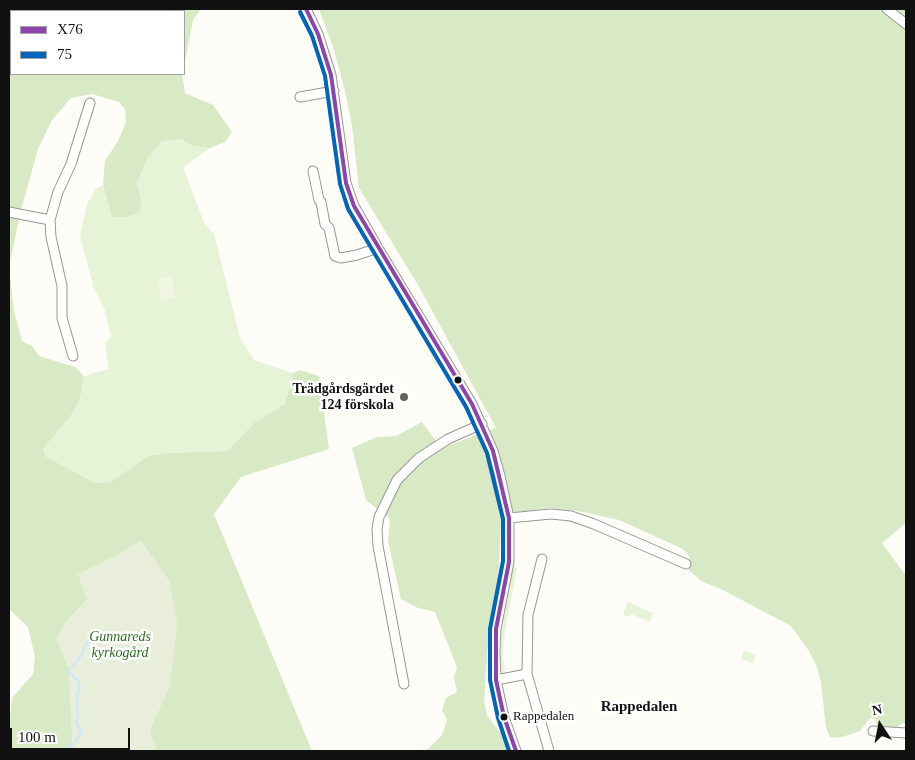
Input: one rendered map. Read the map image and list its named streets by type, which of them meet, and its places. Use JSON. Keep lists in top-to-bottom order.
{
  "districts": ["Rappedalen"],
  "parks": ["Gunnareds kyrkogård"],
  "places": ["Trädgårdsgärdet 124 förskola", "Rappedalen"],
  "lines": ["transit line X76", "transit line 75"],
  "legend": ["X76", "75"],
  "scale_bar": "100 m",
  "north": "top"
}
